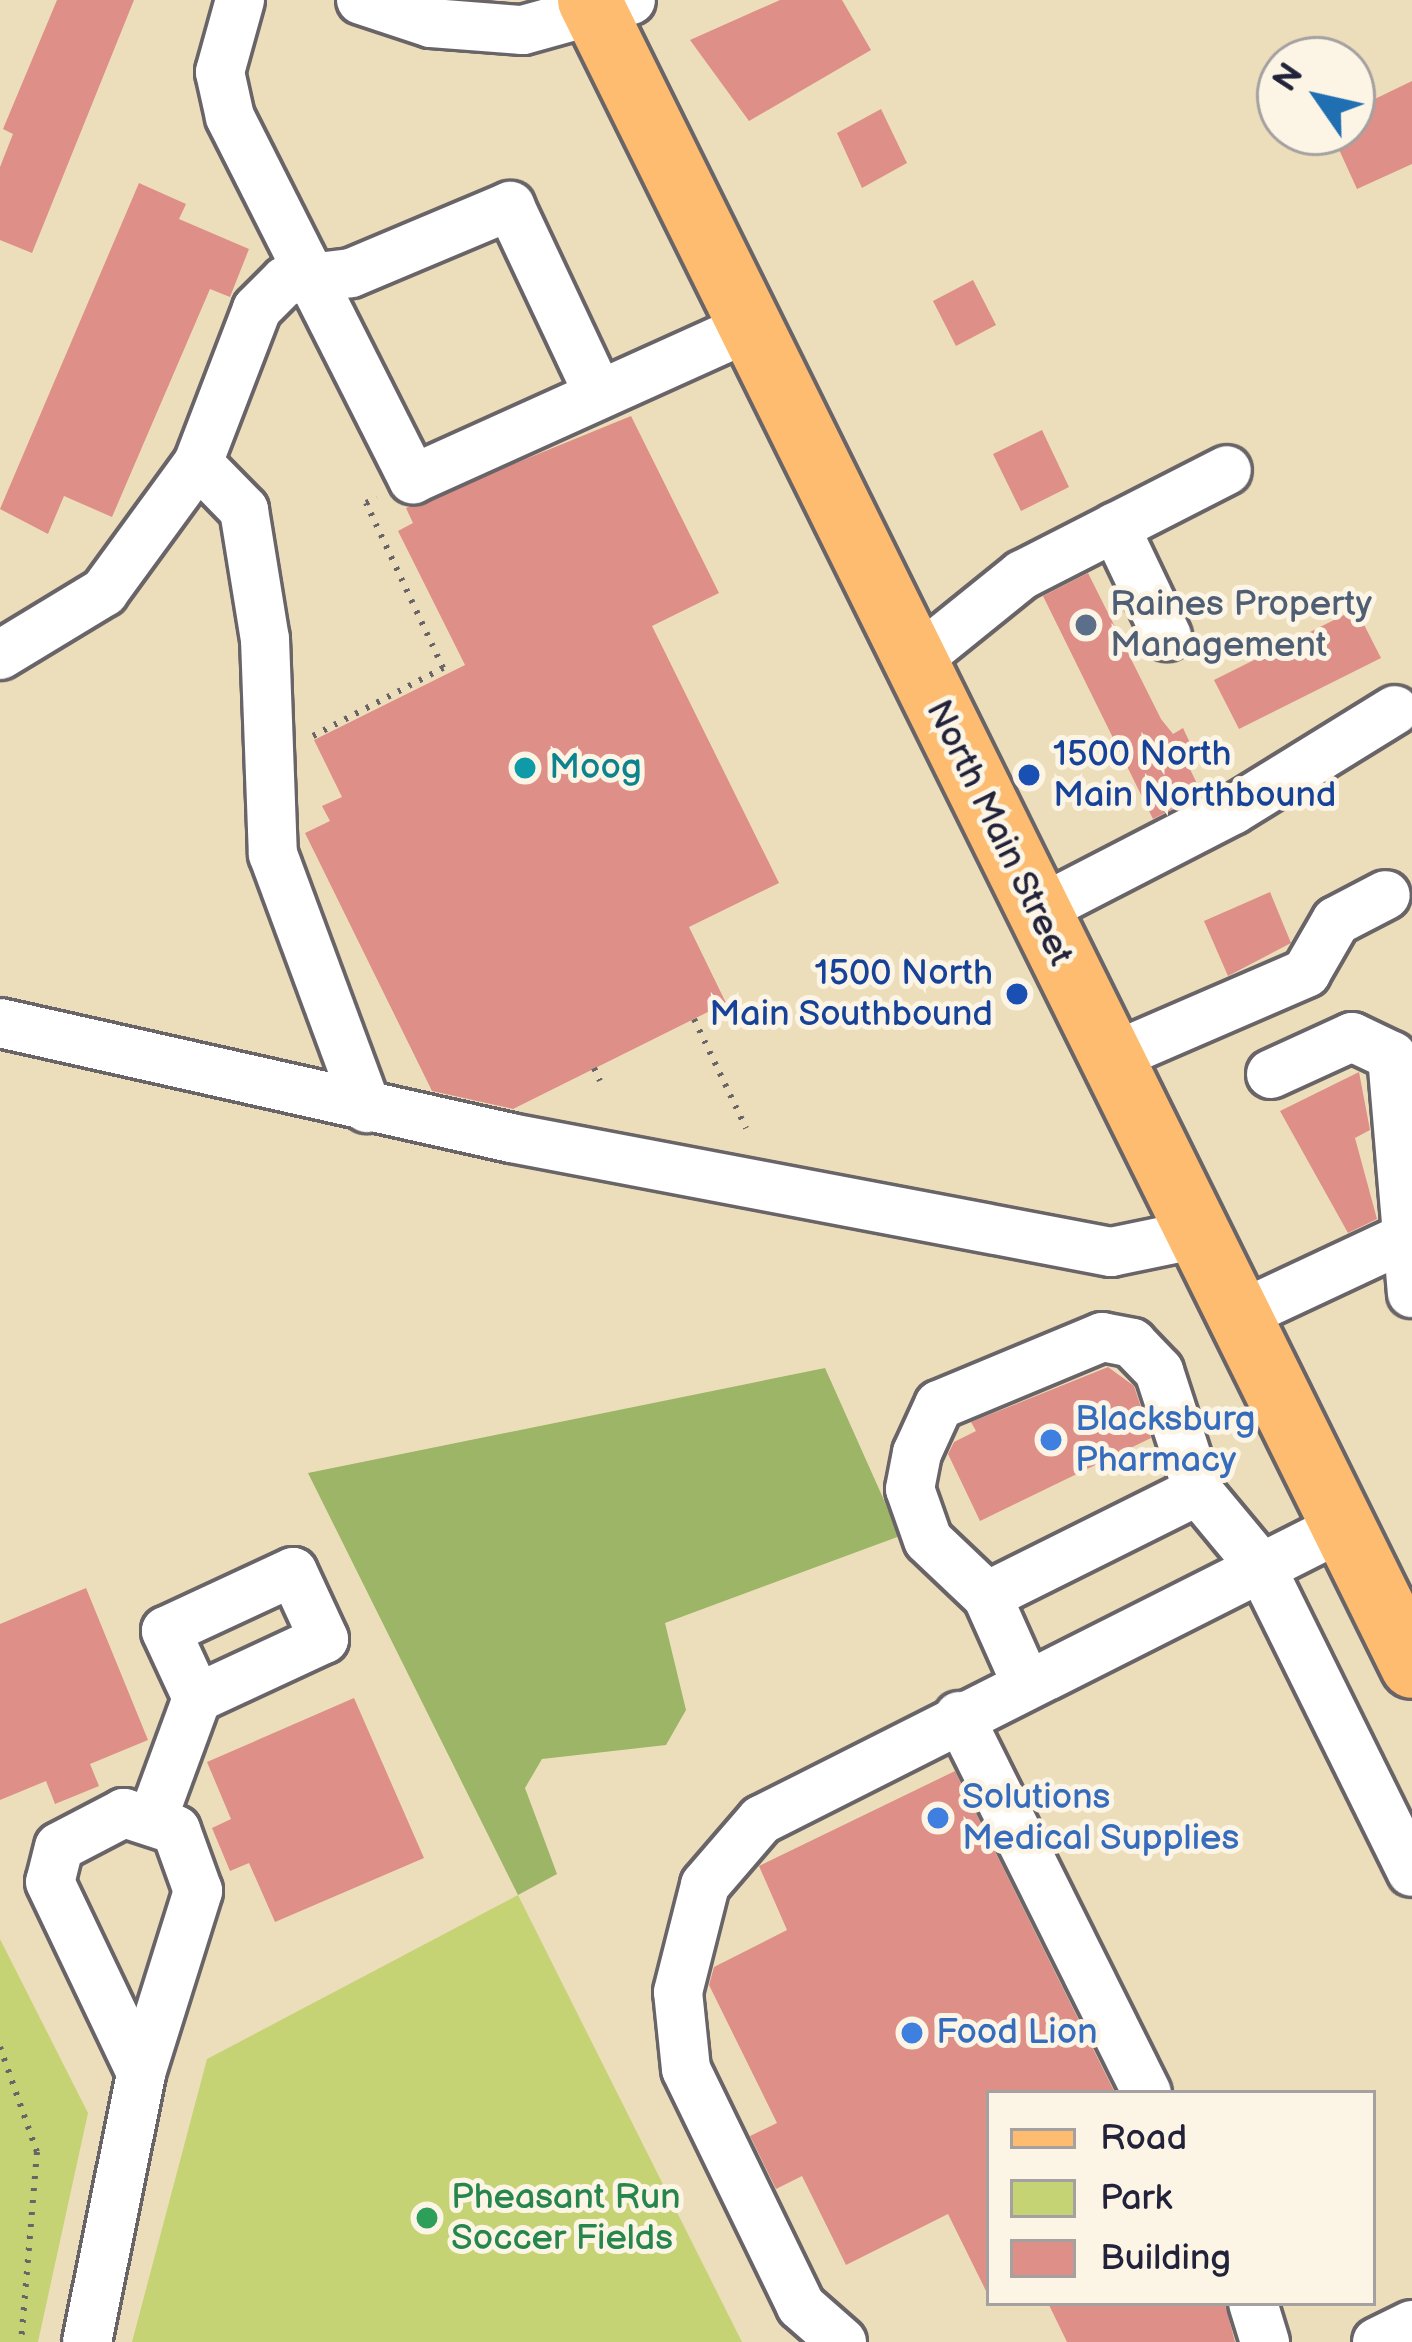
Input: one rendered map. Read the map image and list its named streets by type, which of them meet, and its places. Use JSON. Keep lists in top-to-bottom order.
{
  "streets": {
    "main road": ["North Main Street"]
  },
  "places": [
    "Raines Property Management",
    "Moog",
    "1500 North Main Northbound",
    "1500 North Main Southbound",
    "Blacksburg Pharmacy",
    "Solutions Medical Supplies",
    "Food Lion",
    "Pheasant Run Soccer Fields"
  ],
  "legend": ["Road", "Park", "Building"],
  "north": "top left"
}
